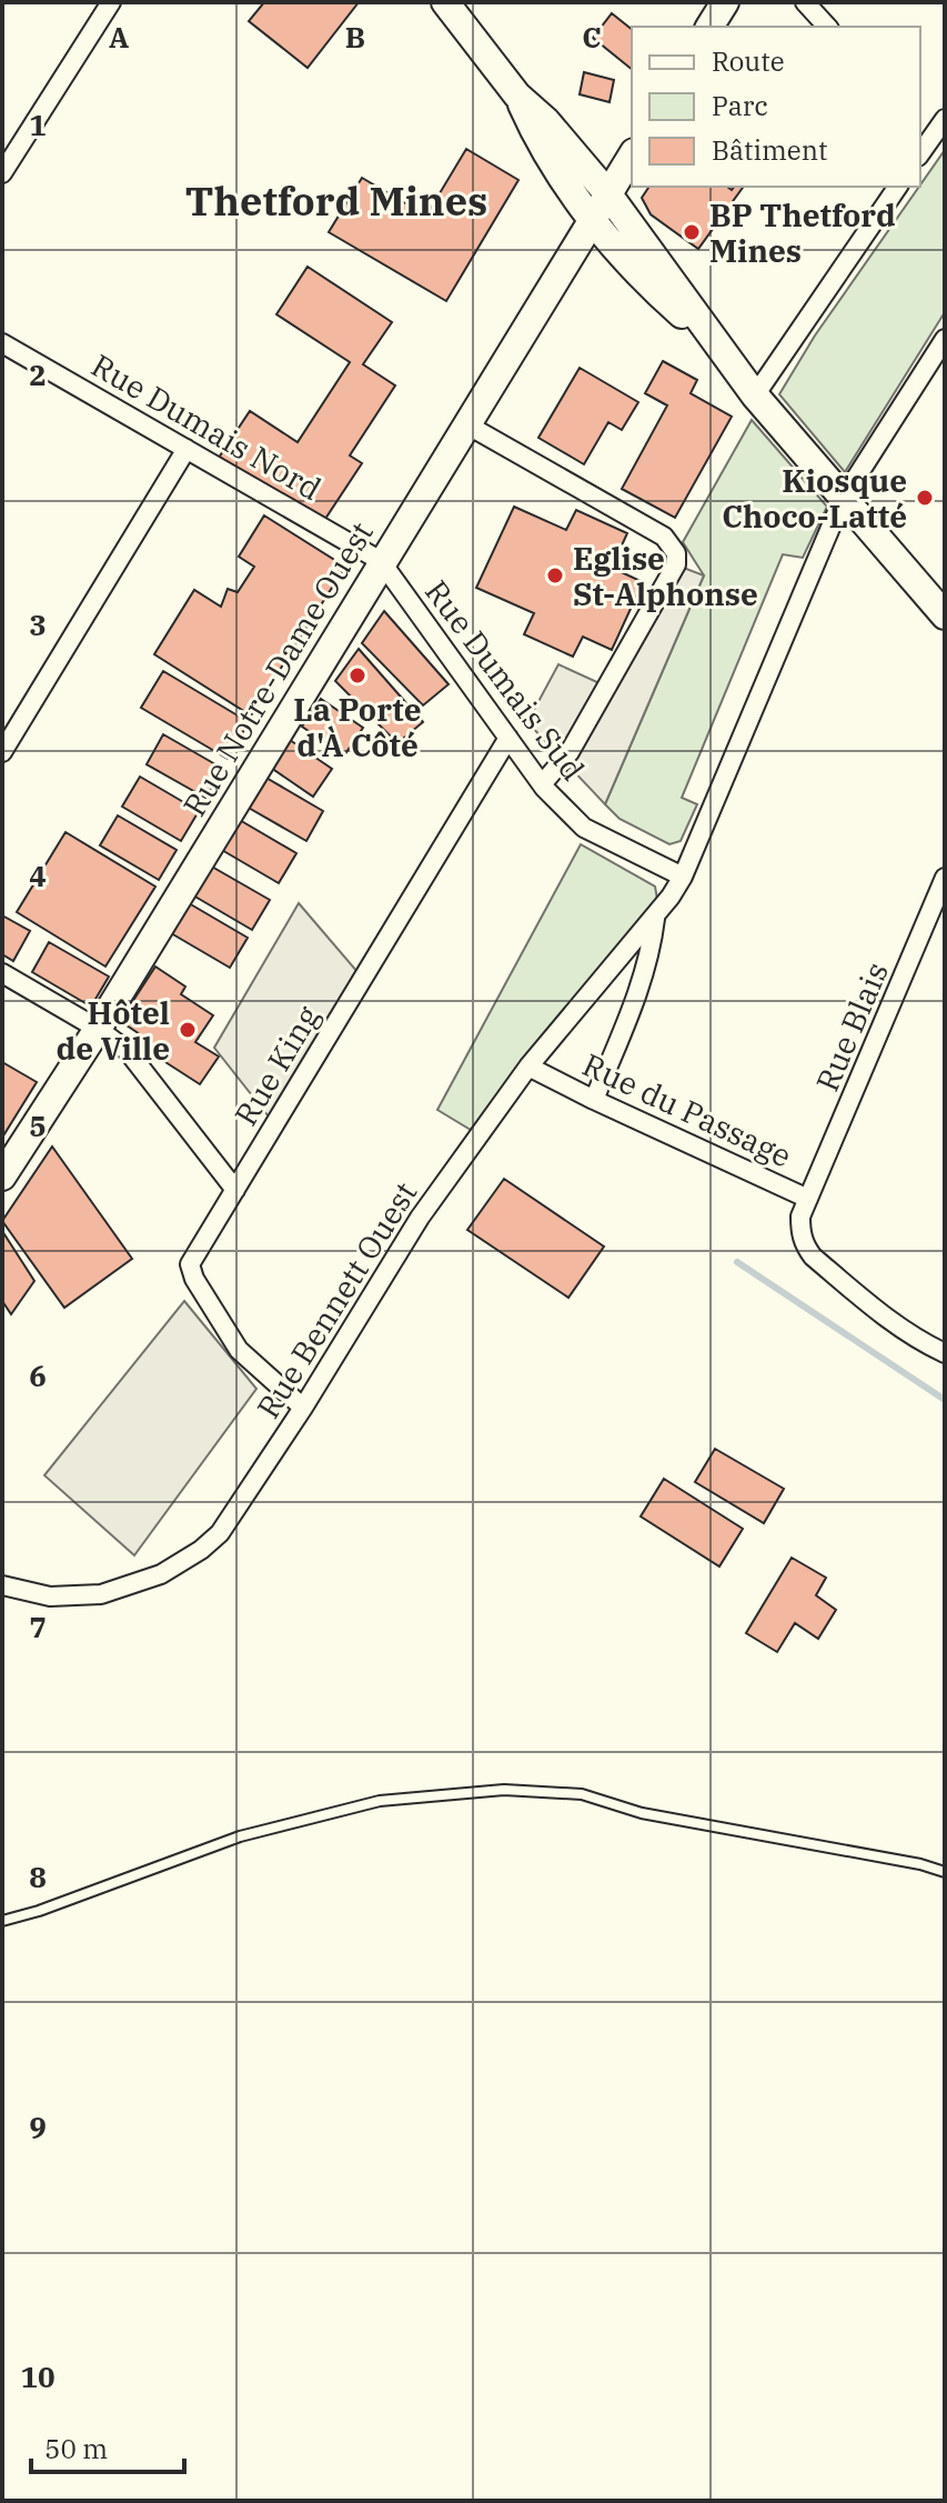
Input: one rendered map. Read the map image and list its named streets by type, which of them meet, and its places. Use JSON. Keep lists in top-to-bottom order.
{
  "streets": {
    "street": [
      "Rue Dumais Nord",
      "Rue Notre-Dame Ouest",
      "Rue Dumais Sud",
      "Rue Blais",
      "Rue King",
      "Rue du Passage",
      "Rue Bennett Ouest"
    ]
  },
  "crossings": [
    ["Rue Dumais Nord", "Rue Notre-Dame Ouest"],
    ["Rue Dumais Nord", "Rue Dumais Sud"],
    ["Rue Notre-Dame Ouest", "Rue Dumais Sud"],
    ["Rue Dumais Sud", "Rue King"],
    ["Rue Dumais Sud", "Rue Bennett Ouest"],
    ["Rue Blais", "Rue du Passage"],
    ["Rue King", "Rue Bennett Ouest"],
    ["Rue du Passage", "Rue Bennett Ouest"]
  ],
  "districts": ["Thetford Mines"],
  "places": [
    "BP Thetford Mines",
    "Kiosque Choco-Latté",
    "Eglise St-Alphonse",
    "La Porte d'À Côté",
    "Hôtel de Ville"
  ],
  "legend": ["Route", "Parc", "Bâtiment"],
  "scale_bar": "50 m",
  "grid": {
    "columns": ["A", "B", "C"],
    "rows": [
      "1",
      "2",
      "3",
      "4",
      "5",
      "6",
      "7",
      "8",
      "9",
      "10"
    ]
  }
}
